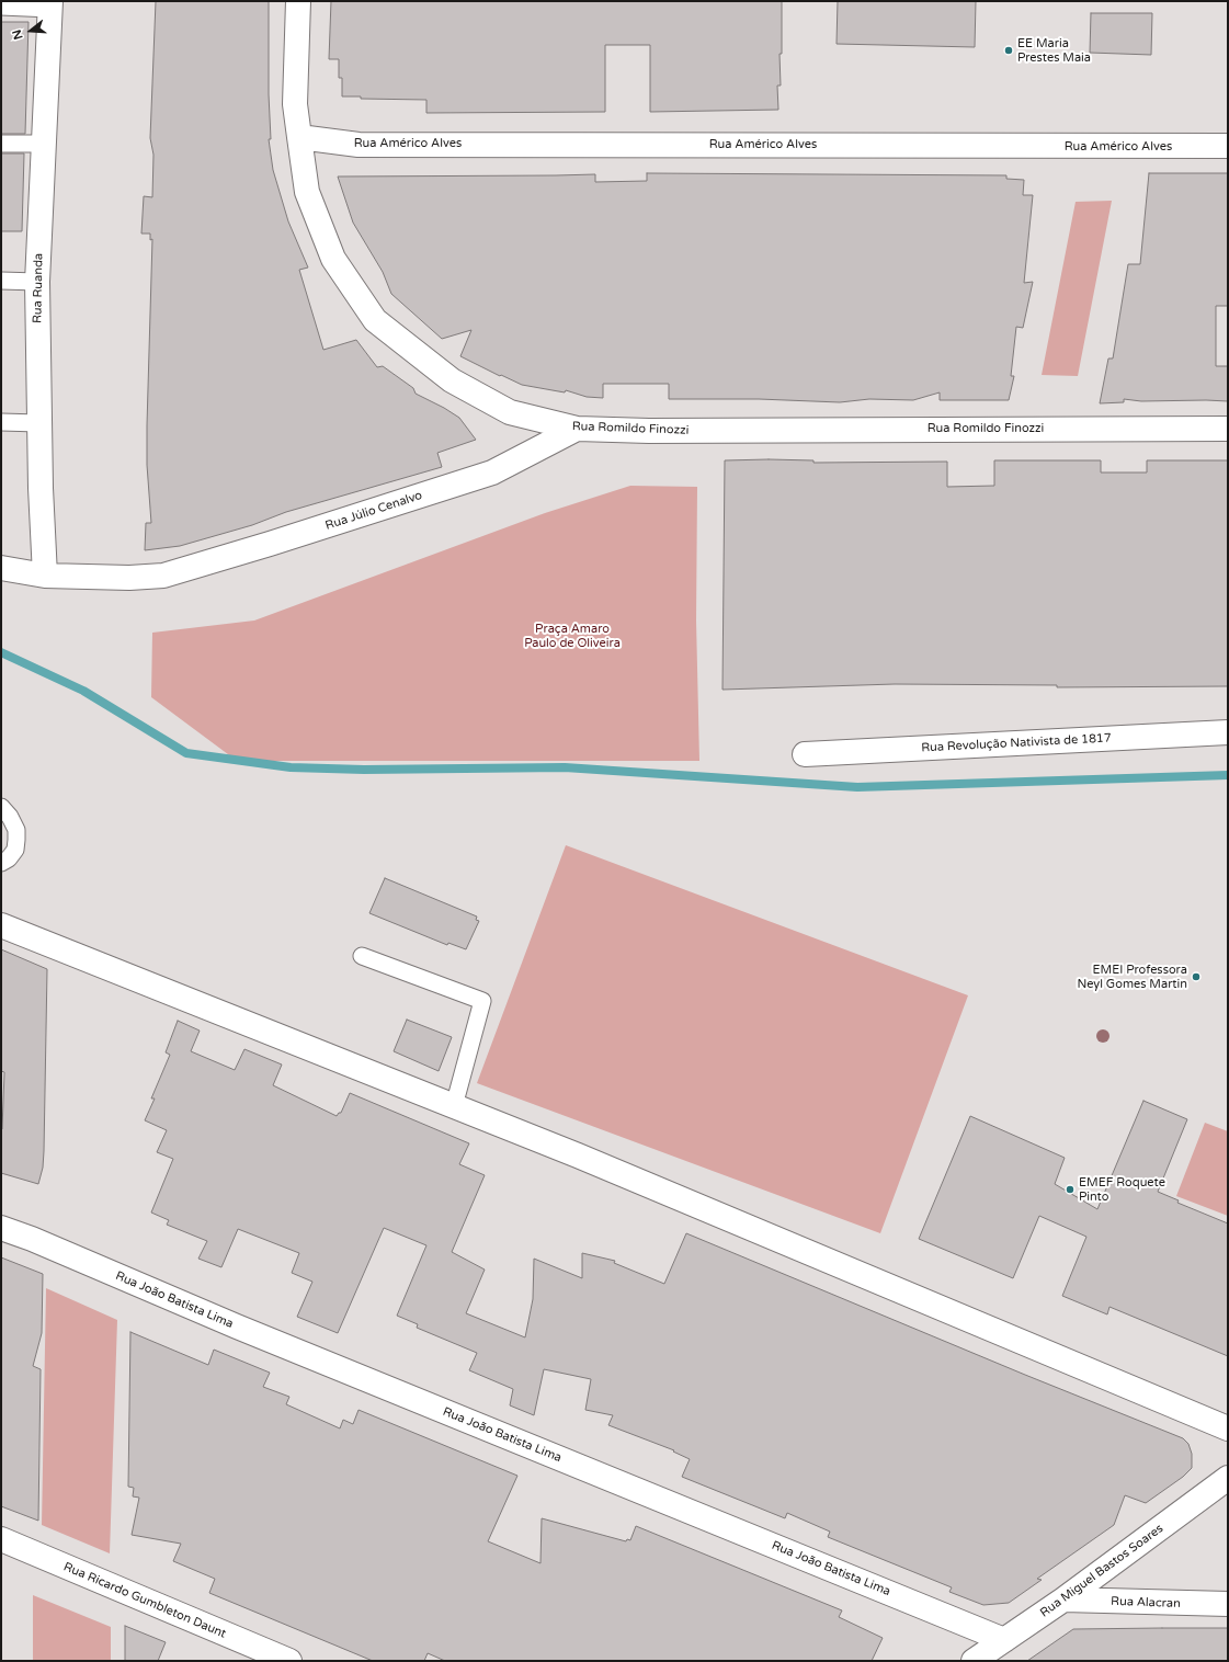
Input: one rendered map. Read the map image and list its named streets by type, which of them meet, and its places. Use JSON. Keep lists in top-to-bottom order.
{
  "streets": {
    "street": [
      "Rua Américo Alves",
      "Rua Ruanda",
      "Rua Romildo Finozzi",
      "Rua Júlio Cenalvo",
      "Rua Revolução Nativista de 1817",
      "Rua João Batista Lima",
      "Rua Miguel Bastos Soares",
      "Rua Ricardo Gumbleton Daunt",
      "Rua Alacran"
    ]
  },
  "crossings": [
    ["Rua Américo Alves", "Rua Romildo Finozzi"],
    ["Rua Ruanda", "Rua Júlio Cenalvo"],
    ["Rua Romildo Finozzi", "Rua Júlio Cenalvo"],
    ["Rua João Batista Lima", "Rua Miguel Bastos Soares"],
    ["Rua Miguel Bastos Soares", "Rua Alacran"]
  ],
  "parks": ["Praça Amaro Paulo de Oliveira"],
  "places": ["EE Maria Prestes Maia", "EMEI Professora Neyl Gomes Martin", "EMEF Roquete Pinto"],
  "north": "left"
}
